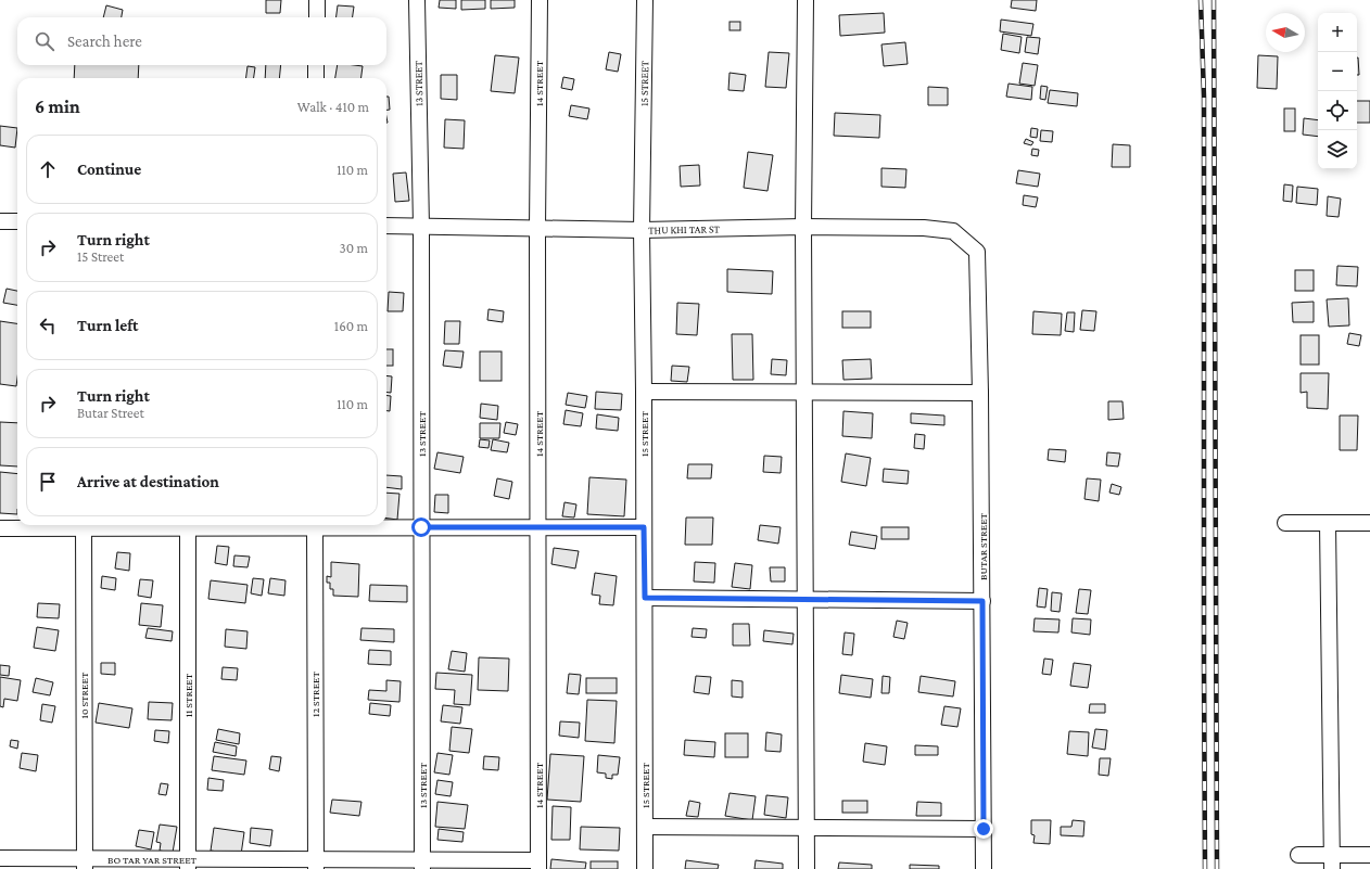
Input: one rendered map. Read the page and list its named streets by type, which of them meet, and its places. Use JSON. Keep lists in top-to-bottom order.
{
  "streets": {
    "street": [
      "13 STREET",
      "14 STREET",
      "15 STREET",
      "THU KHI TAR ST",
      "BUTAR STREET",
      "12 STREET",
      "10 STREET",
      "11 STREET",
      "BO TAR YAR STREET"
    ]
  },
  "crossings": [
    ["13 STREET", "THU KHI TAR ST"],
    ["13 STREET", "BO TAR YAR STREET"],
    ["14 STREET", "THU KHI TAR ST"],
    ["14 STREET", "BO TAR YAR STREET"],
    ["15 STREET", "THU KHI TAR ST"],
    ["THU KHI TAR ST", "BUTAR STREET"],
    ["12 STREET", "BO TAR YAR STREET"],
    ["10 STREET", "BO TAR YAR STREET"],
    ["11 STREET", "BO TAR YAR STREET"]
  ],
  "north": "left",
  "page": {
    "map_buttons": ["+", "−"],
    "search": "Search here",
    "heading": ["6 min", "Walk · 410 m"],
    "list": [
      ["Continue", "110 m"],
      ["Turn right", "15 Street", "30 m"],
      ["Turn left", "160 m"],
      ["Turn right", "Butar Street", "110 m"],
      "Arrive at destination"
    ]
  }
}
